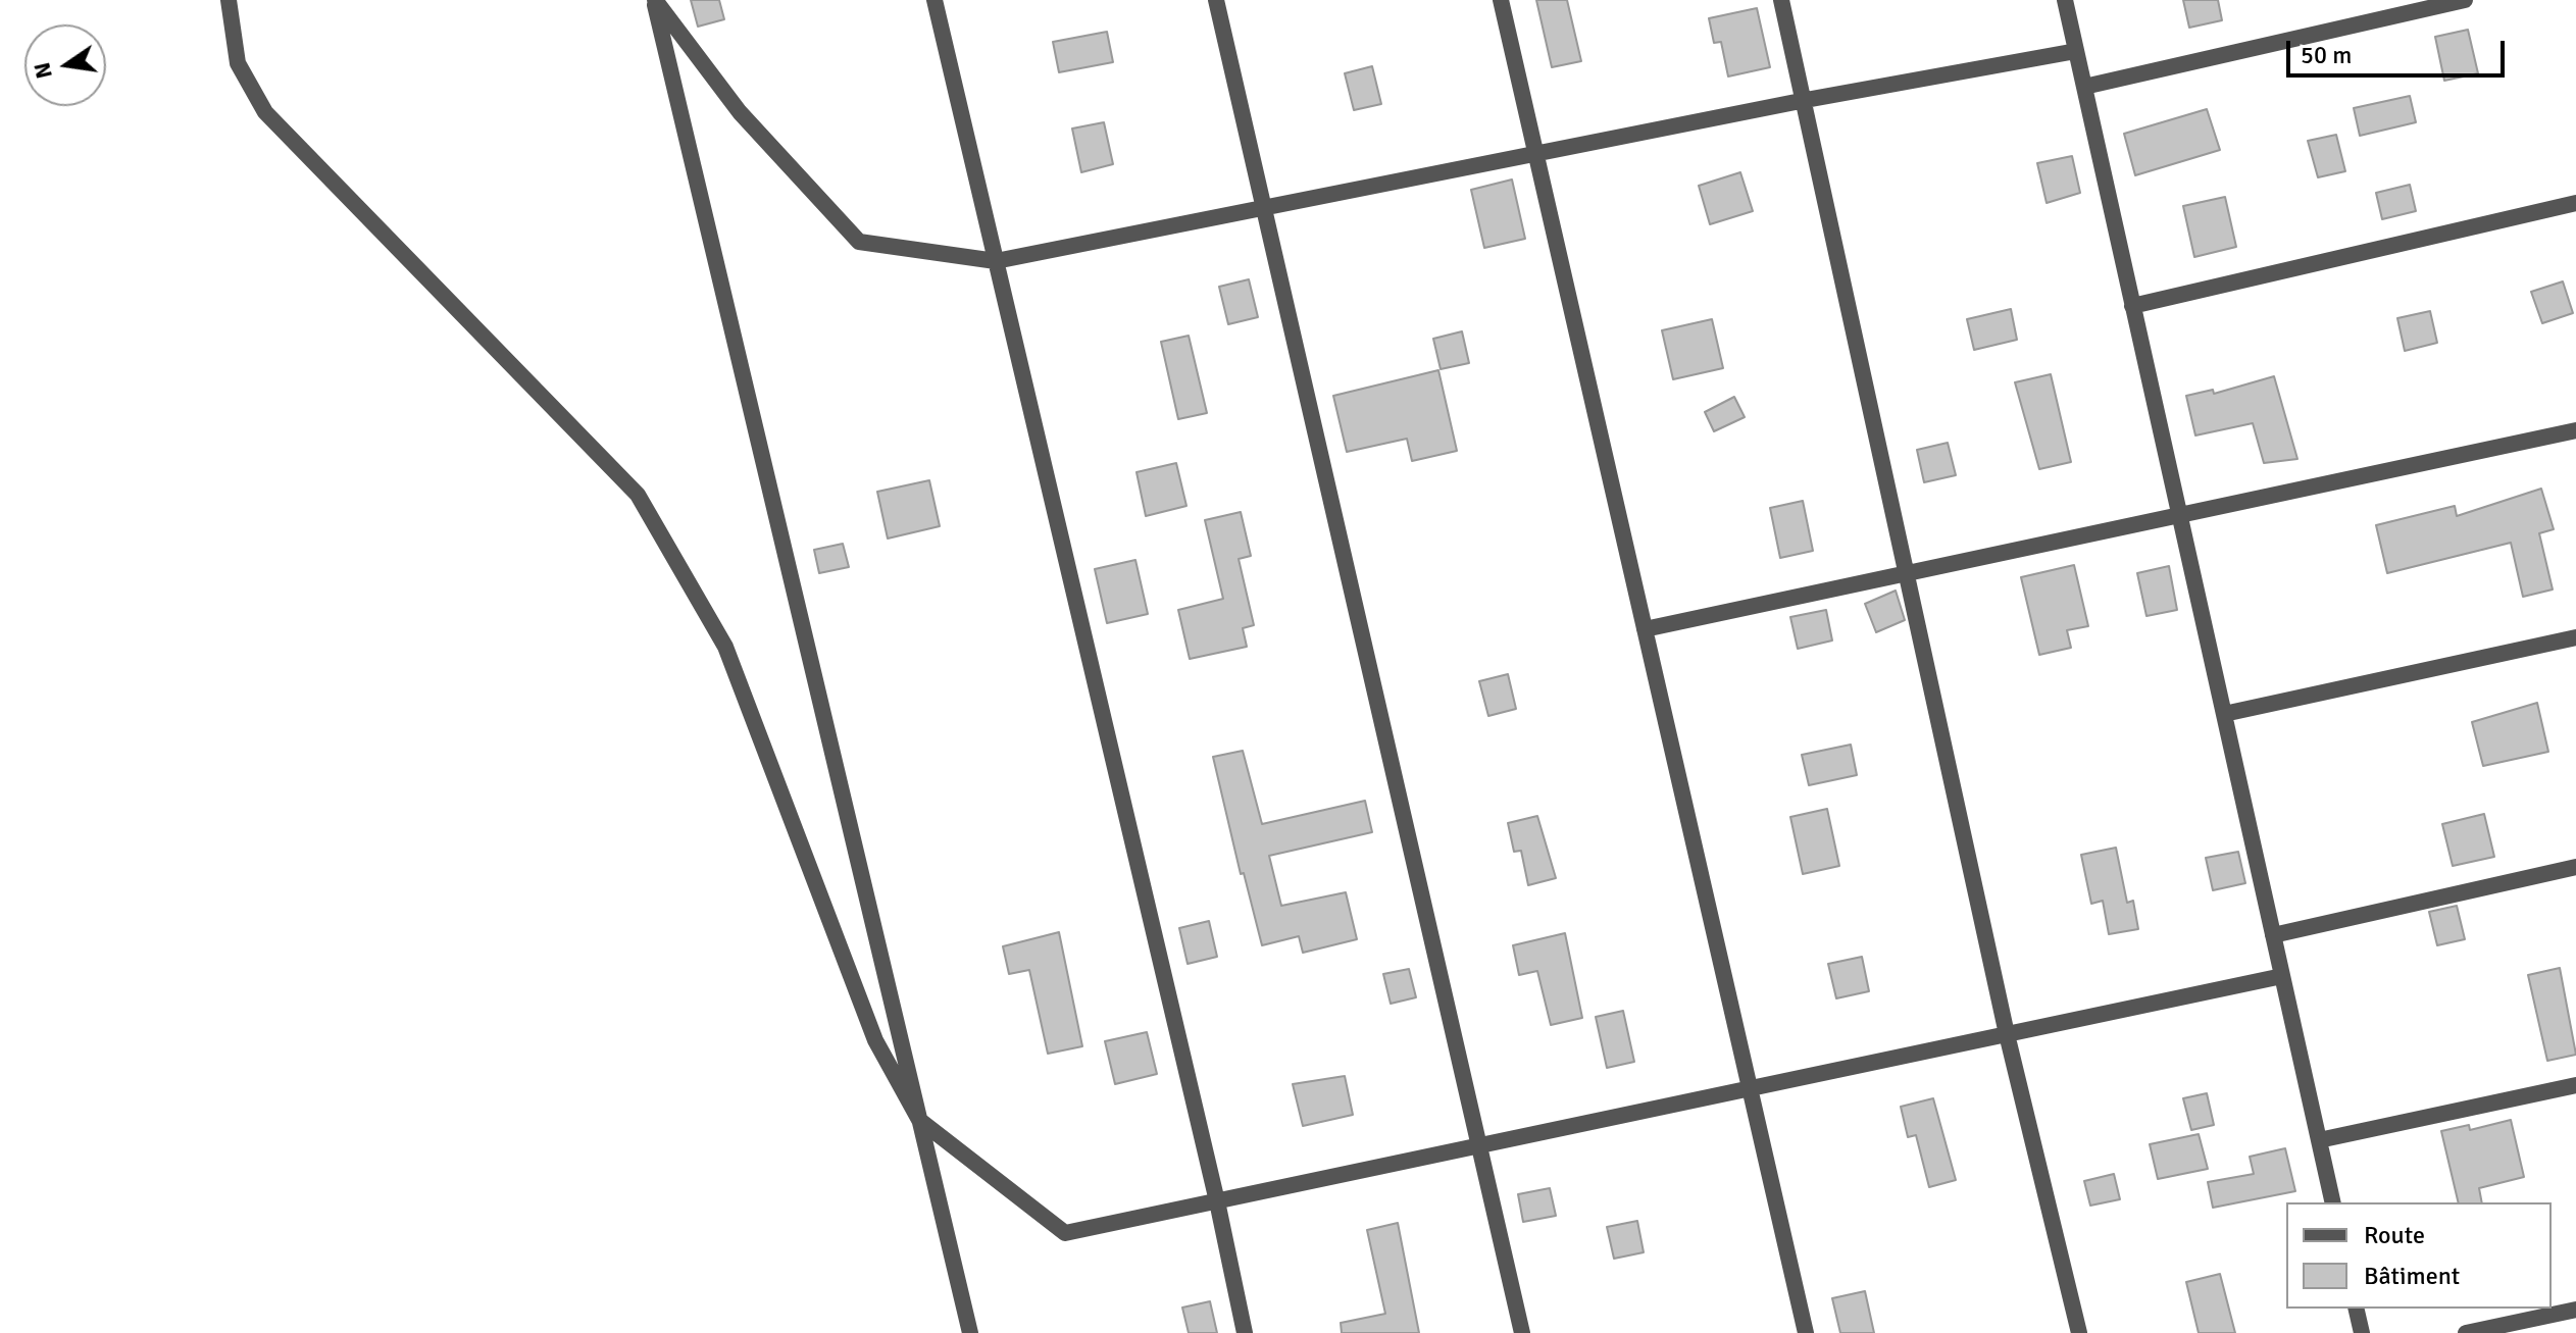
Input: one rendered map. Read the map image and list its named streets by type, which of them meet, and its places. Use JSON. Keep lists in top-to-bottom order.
{
  "legend": ["Route", "Bâtiment"],
  "scale_bar": "50 m",
  "north": "left"
}
